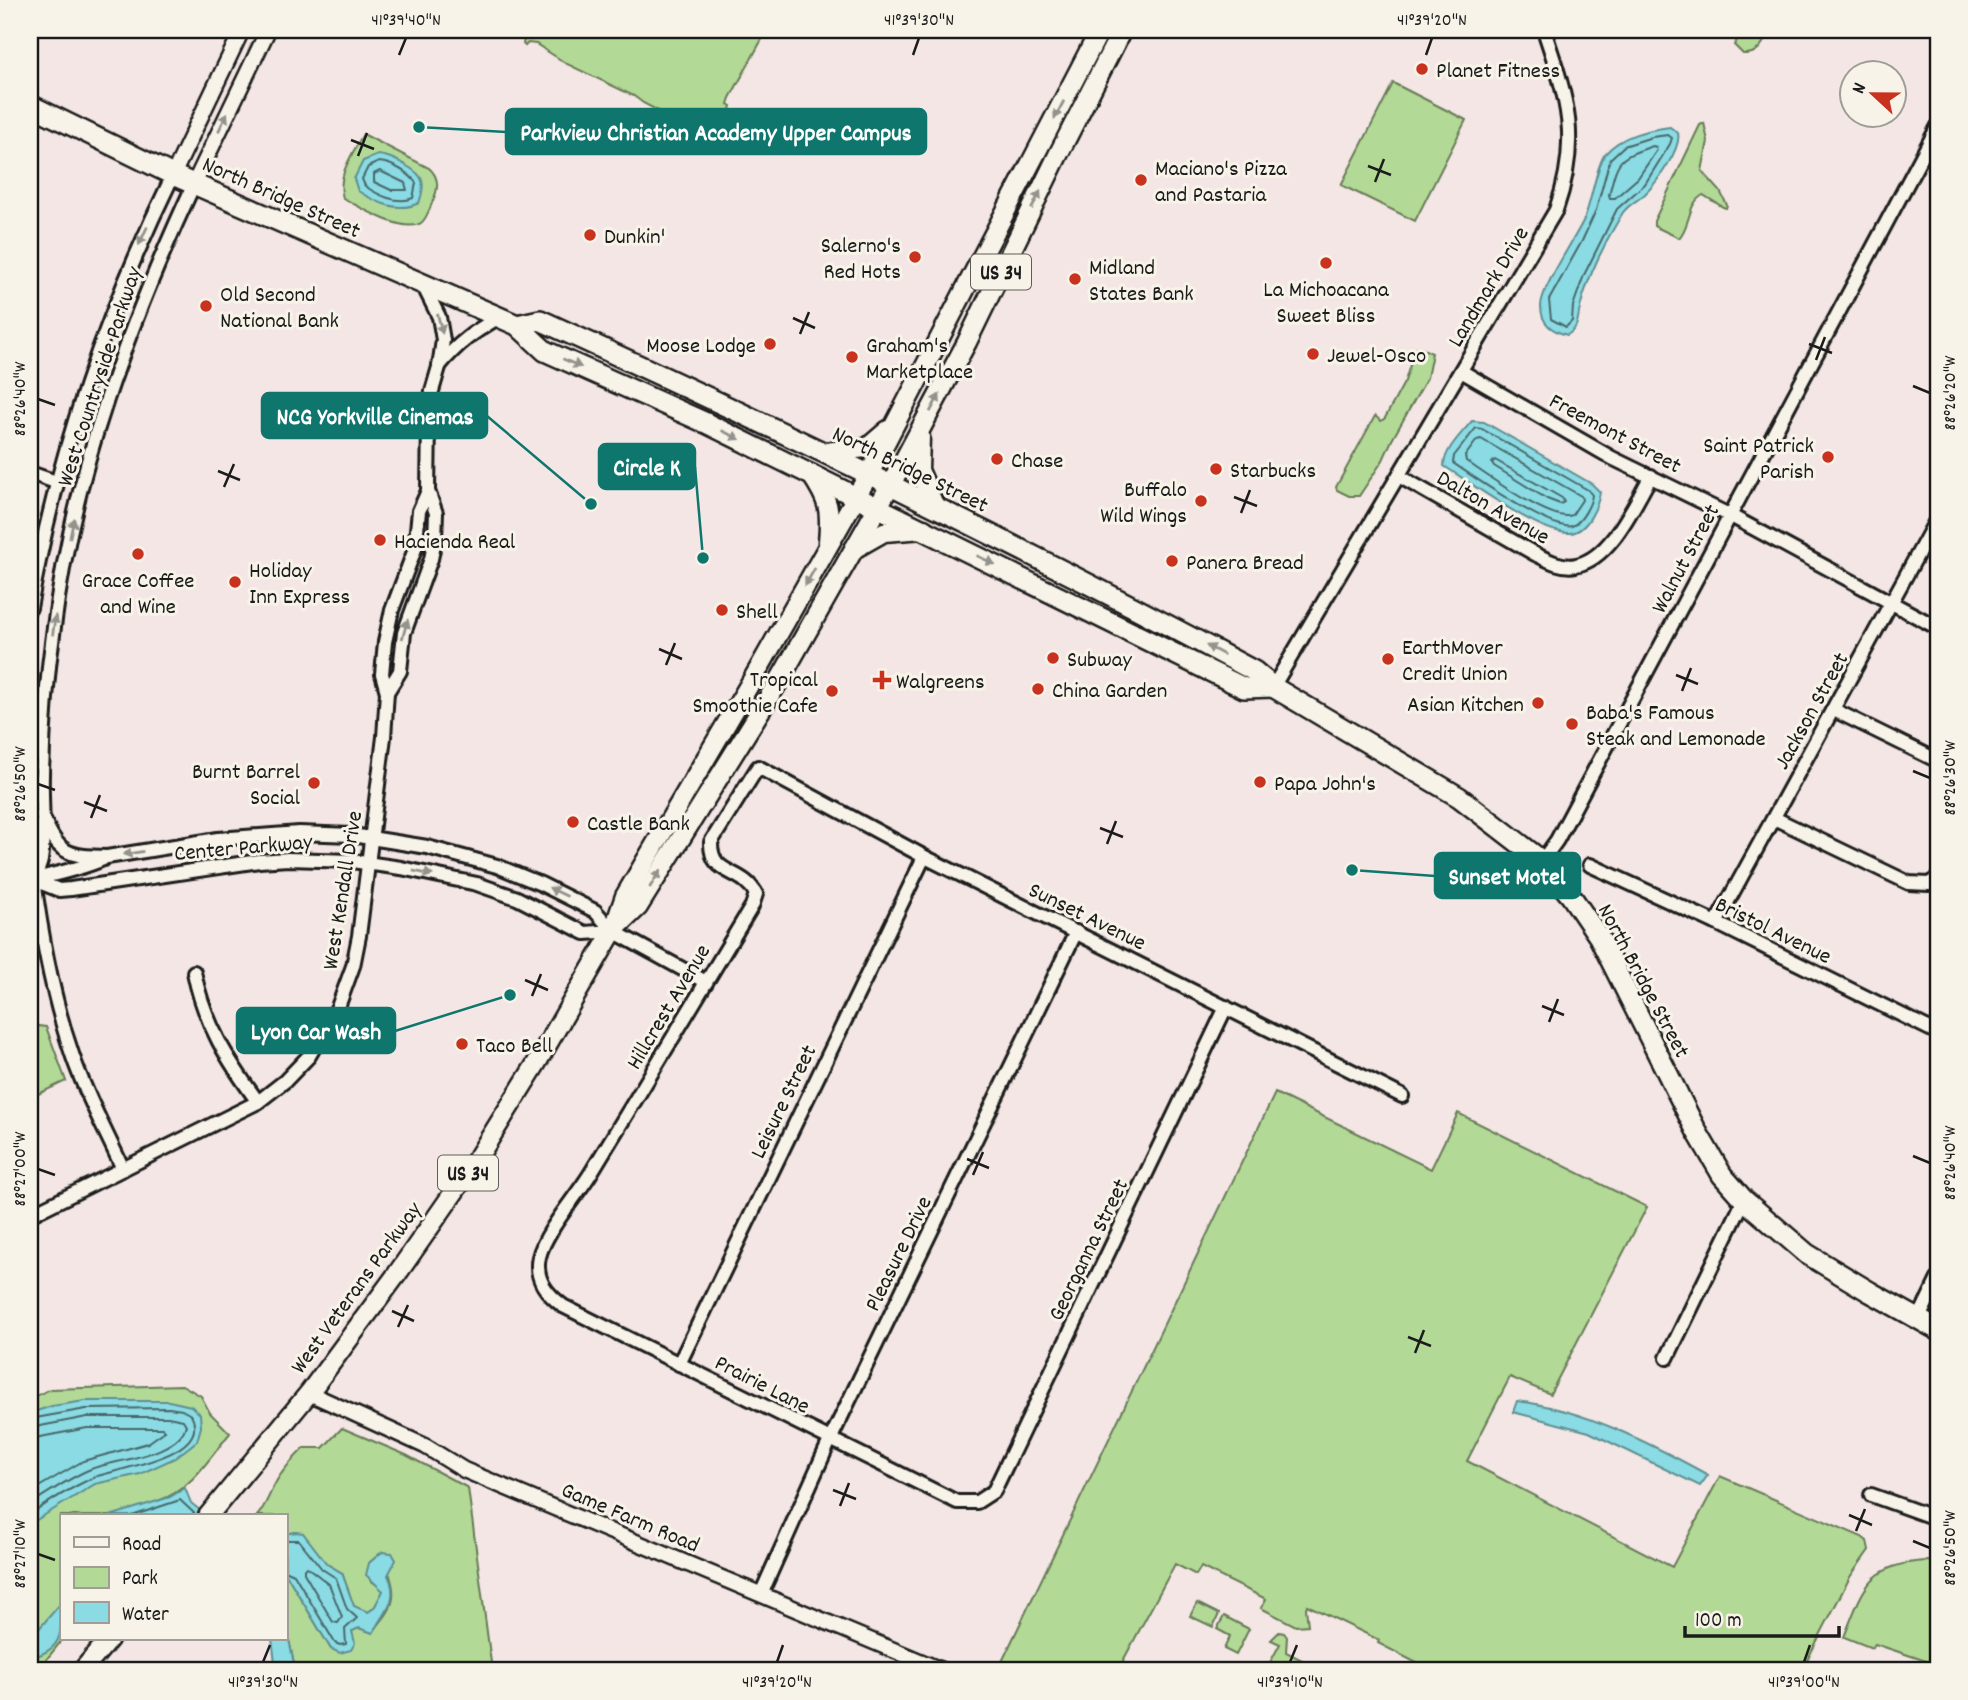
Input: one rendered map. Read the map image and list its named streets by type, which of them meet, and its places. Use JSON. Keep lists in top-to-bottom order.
{
  "streets": {
    "highway": ["North Bridge Street"],
    "main road": ["US 34", "West Veterans Parkway"],
    "street": [
      "Landmark Drive",
      "West Countryside Parkway",
      "Freemont Street",
      "Dalton Avenue",
      "Walnut Street",
      "Jackson Street",
      "Center Parkway",
      "West Kendall Drive",
      "Sunset Avenue",
      "Bristol Avenue",
      "Hillcrest Avenue",
      "Leisure Street",
      "Georganna Street",
      "Pleasure Drive",
      "Prairie Lane",
      "Game Farm Road"
    ]
  },
  "crossings": [
    ["North Bridge Street", "US 34"],
    ["North Bridge Street", "Landmark Drive"],
    ["North Bridge Street", "West Countryside Parkway"],
    ["North Bridge Street", "Walnut Street"],
    ["North Bridge Street", "West Kendall Drive"],
    ["North Bridge Street", "West Veterans Parkway"],
    ["US 34", "West Veterans Parkway"],
    ["Landmark Drive", "Freemont Street"],
    ["Landmark Drive", "Dalton Avenue"],
    ["West Countryside Parkway", "Center Parkway"],
    ["West Countryside Parkway", "West Kendall Drive"],
    ["Freemont Street", "Dalton Avenue"],
    ["Freemont Street", "Walnut Street"],
    ["Freemont Street", "Jackson Street"],
    ["Jackson Street", "Bristol Avenue"],
    ["Center Parkway", "West Kendall Drive"],
    ["Center Parkway", "Hillcrest Avenue"],
    ["Center Parkway", "West Veterans Parkway"],
    ["Sunset Avenue", "Hillcrest Avenue"],
    ["Sunset Avenue", "Leisure Street"],
    ["Sunset Avenue", "Georganna Street"],
    ["Sunset Avenue", "Pleasure Drive"],
    ["Hillcrest Avenue", "Prairie Lane"],
    ["Leisure Street", "Prairie Lane"],
    ["Georganna Street", "Prairie Lane"],
    ["Pleasure Drive", "Prairie Lane"],
    ["Pleasure Drive", "Game Farm Road"],
    ["West Veterans Parkway", "Game Farm Road"]
  ],
  "places": {
    "other": [
      "Planet Fitness",
      "Parkview Christian Academy Upper Campus",
      "Maciano's Pizza and Pastaria",
      "Dunkin'",
      "Salerno's Red Hots",
      "La Michoacana Sweet Bliss",
      "Midland States Bank",
      "Old Second National Bank",
      "Moose Lodge",
      "Jewel-Osco",
      "Graham's Marketplace",
      "Saint Patrick Parish",
      "Chase",
      "Starbucks",
      "Buffalo Wild Wings",
      "NCG Yorkville Cinemas",
      "Hacienda Real",
      "Grace Coffee and Wine",
      "Circle K",
      "Panera Bread",
      "Holiday Inn Express",
      "Shell",
      "Subway",
      "EarthMover Credit Union",
      "China Garden",
      "Tropical Smoothie Cafe",
      "Asian Kitchen",
      "Baba's Famous Steak and Lemonade",
      "Papa John's",
      "Burnt Barrel Social",
      "Castle Bank",
      "Sunset Motel",
      "Lyon Car Wash",
      "Taco Bell"
    ],
    "health": ["Walgreens"]
  },
  "legend": ["Road", "Park", "Water"],
  "scale_bar": "100 m",
  "north": "left",
  "coordinates": [
    "41°39'40\"N",
    "41°39'30\"N",
    "41°39'20\"N",
    "88°26'20\"W",
    "88°26'40\"W",
    "88°26'30\"W",
    "88°26'50\"W",
    "88°27'00\"W",
    "88°27'10\"W",
    "41°39'10\"N",
    "41°39'00\"N"
  ]
}
